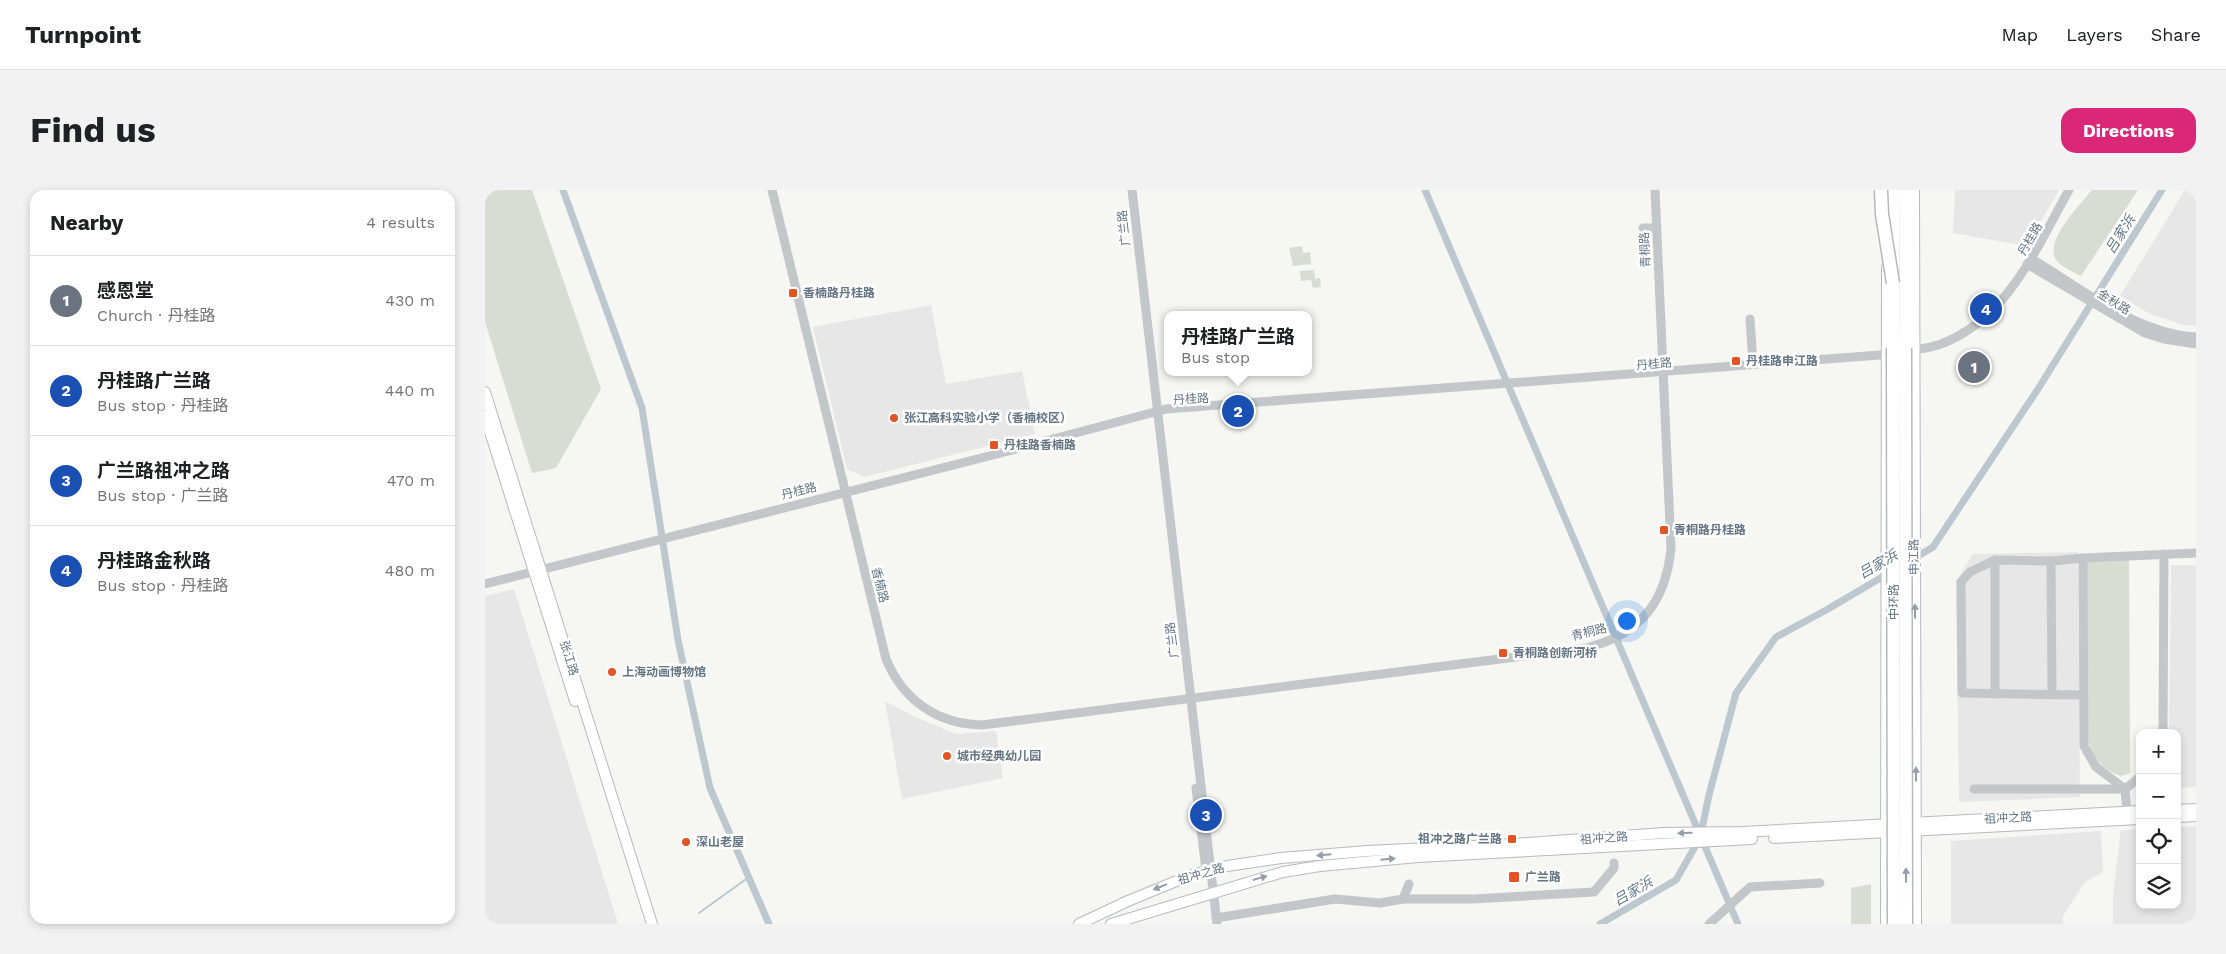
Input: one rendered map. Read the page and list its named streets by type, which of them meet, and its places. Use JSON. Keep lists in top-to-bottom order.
{
  "streets": {
    "highway": ["中环路"],
    "main road": ["申江路", "张江路", "祖冲之路"],
    "street": [
      "广兰路",
      "丹桂路",
      "青桐路",
      "金秋路",
      "香楠路"
    ]
  },
  "crossings": [
    ["广兰路", "丹桂路"],
    ["广兰路", "青桐路"],
    ["广兰路", "香楠路"],
    ["广兰路", "祖冲之路"],
    ["丹桂路", "青桐路"],
    ["丹桂路", "金秋路"],
    ["丹桂路", "申江路"],
    ["丹桂路", "香楠路"],
    ["丹桂路", "中环路"],
    ["丹桂路", "张江路"],
    ["青桐路", "香楠路"],
    ["申江路", "祖冲之路"]
  ],
  "water": ["吕家浜"],
  "places": {
    "transit": [
      "香楠路丹桂路",
      "丹桂路申江路",
      "丹桂路香楠路",
      "青桐路丹桂路",
      "青桐路创新河桥",
      "祖冲之路广兰路",
      "广兰路"
    ],
    "other": [
      "张江高科实验小学（香楠校区）",
      "上海动画博物馆",
      "城市经典幼儿园",
      "深山老屋"
    ]
  },
  "page": {
    "header": "Turnpoint",
    "nav": ["Map", "Layers", "Share"],
    "buttons": "Directions",
    "title": "Find us",
    "heading": ["Nearby", "4 results"],
    "list": [
      {
        "mark": "1",
        "name": "感恩堂",
        "note": "Church · 丹桂路",
        "value": "430 m"
      },
      {
        "mark": "2",
        "name": "丹桂路广兰路",
        "note": "Bus stop · 丹桂路",
        "value": "440 m"
      },
      {
        "mark": "3",
        "name": "广兰路祖冲之路",
        "note": "Bus stop · 广兰路",
        "value": "470 m"
      },
      {
        "mark": "4",
        "name": "丹桂路金秋路",
        "note": "Bus stop · 丹桂路",
        "value": "480 m"
      }
    ],
    "pins": [
      "4",
      "1",
      "2",
      "3"
    ],
    "popup": ["丹桂路广兰路", "Bus stop"],
    "map_buttons": ["+", "−"]
  }
}
